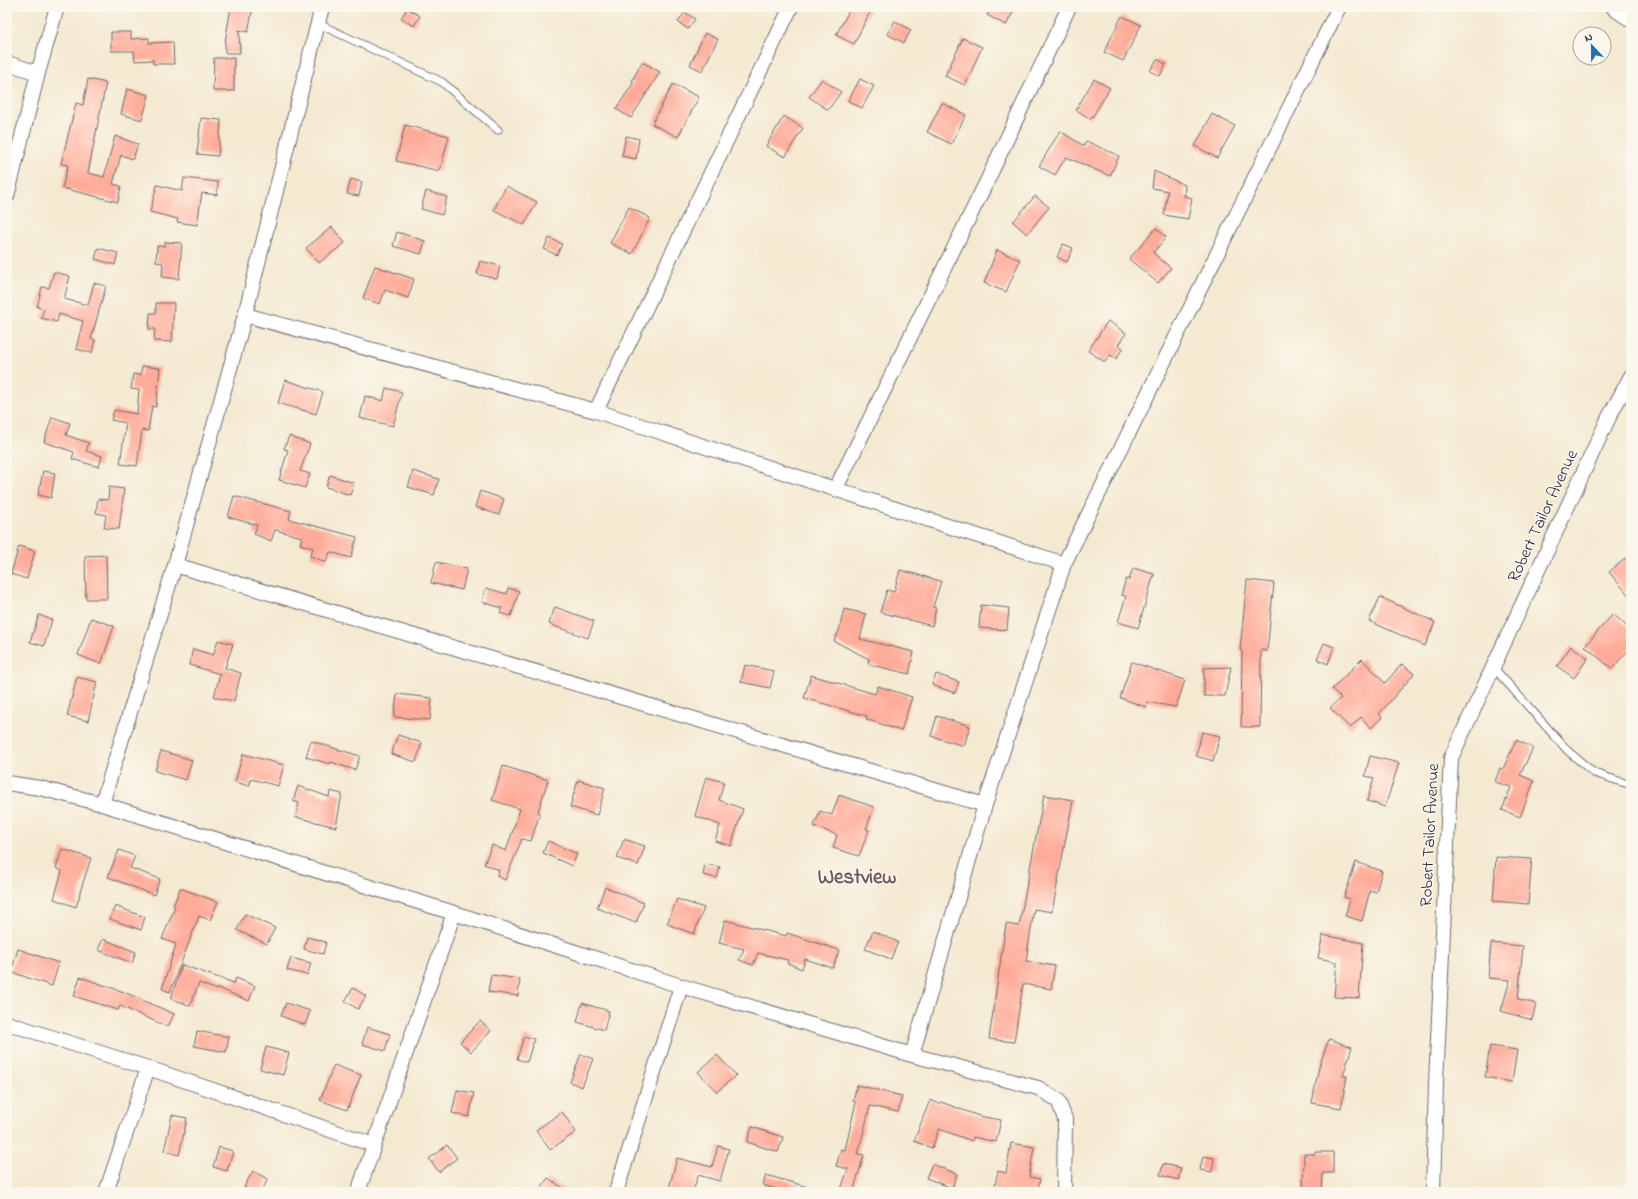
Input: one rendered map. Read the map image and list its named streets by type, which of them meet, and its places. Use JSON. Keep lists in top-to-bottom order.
{
  "streets": {
    "street": ["Robert Tailor Avenue"]
  },
  "districts": ["Westview"],
  "north": "top"
}
